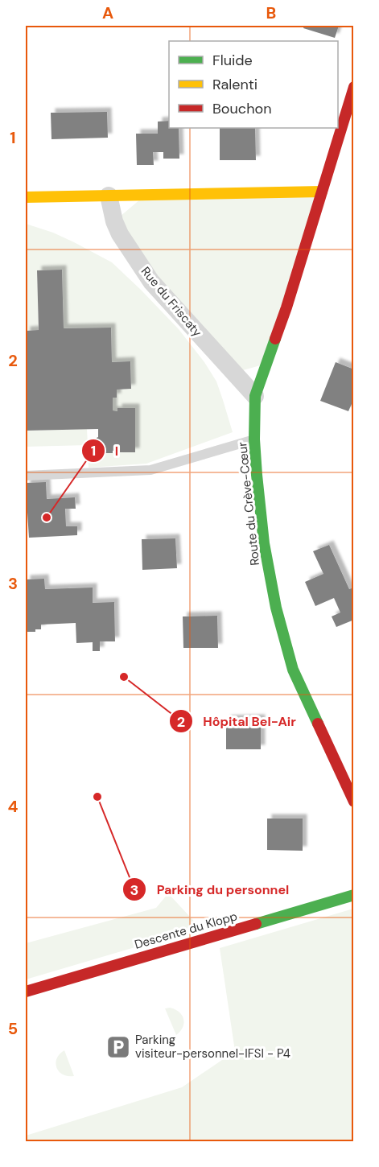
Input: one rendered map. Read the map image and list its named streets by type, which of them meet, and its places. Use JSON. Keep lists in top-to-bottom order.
{
  "streets": {
    "street": ["Rue du Friscaty", "Route du Crève-Cœur", "Descente du Klopp"]
  },
  "crossings": [
    ["Rue du Friscaty", "Route du Crève-Cœur"]
  ],
  "places": {
    "other": ["I", "Hôpital Bel-Air", "Parking du personnel"],
    "parking": ["Parking visiteur-personnel-IFSI - P4"]
  },
  "legend": ["Fluide", "Ralenti", "Bouchon"],
  "grid": {
    "columns": ["A", "B"],
    "rows": [
      "1",
      "2",
      "3",
      "4",
      "5"
    ]
  }
}
